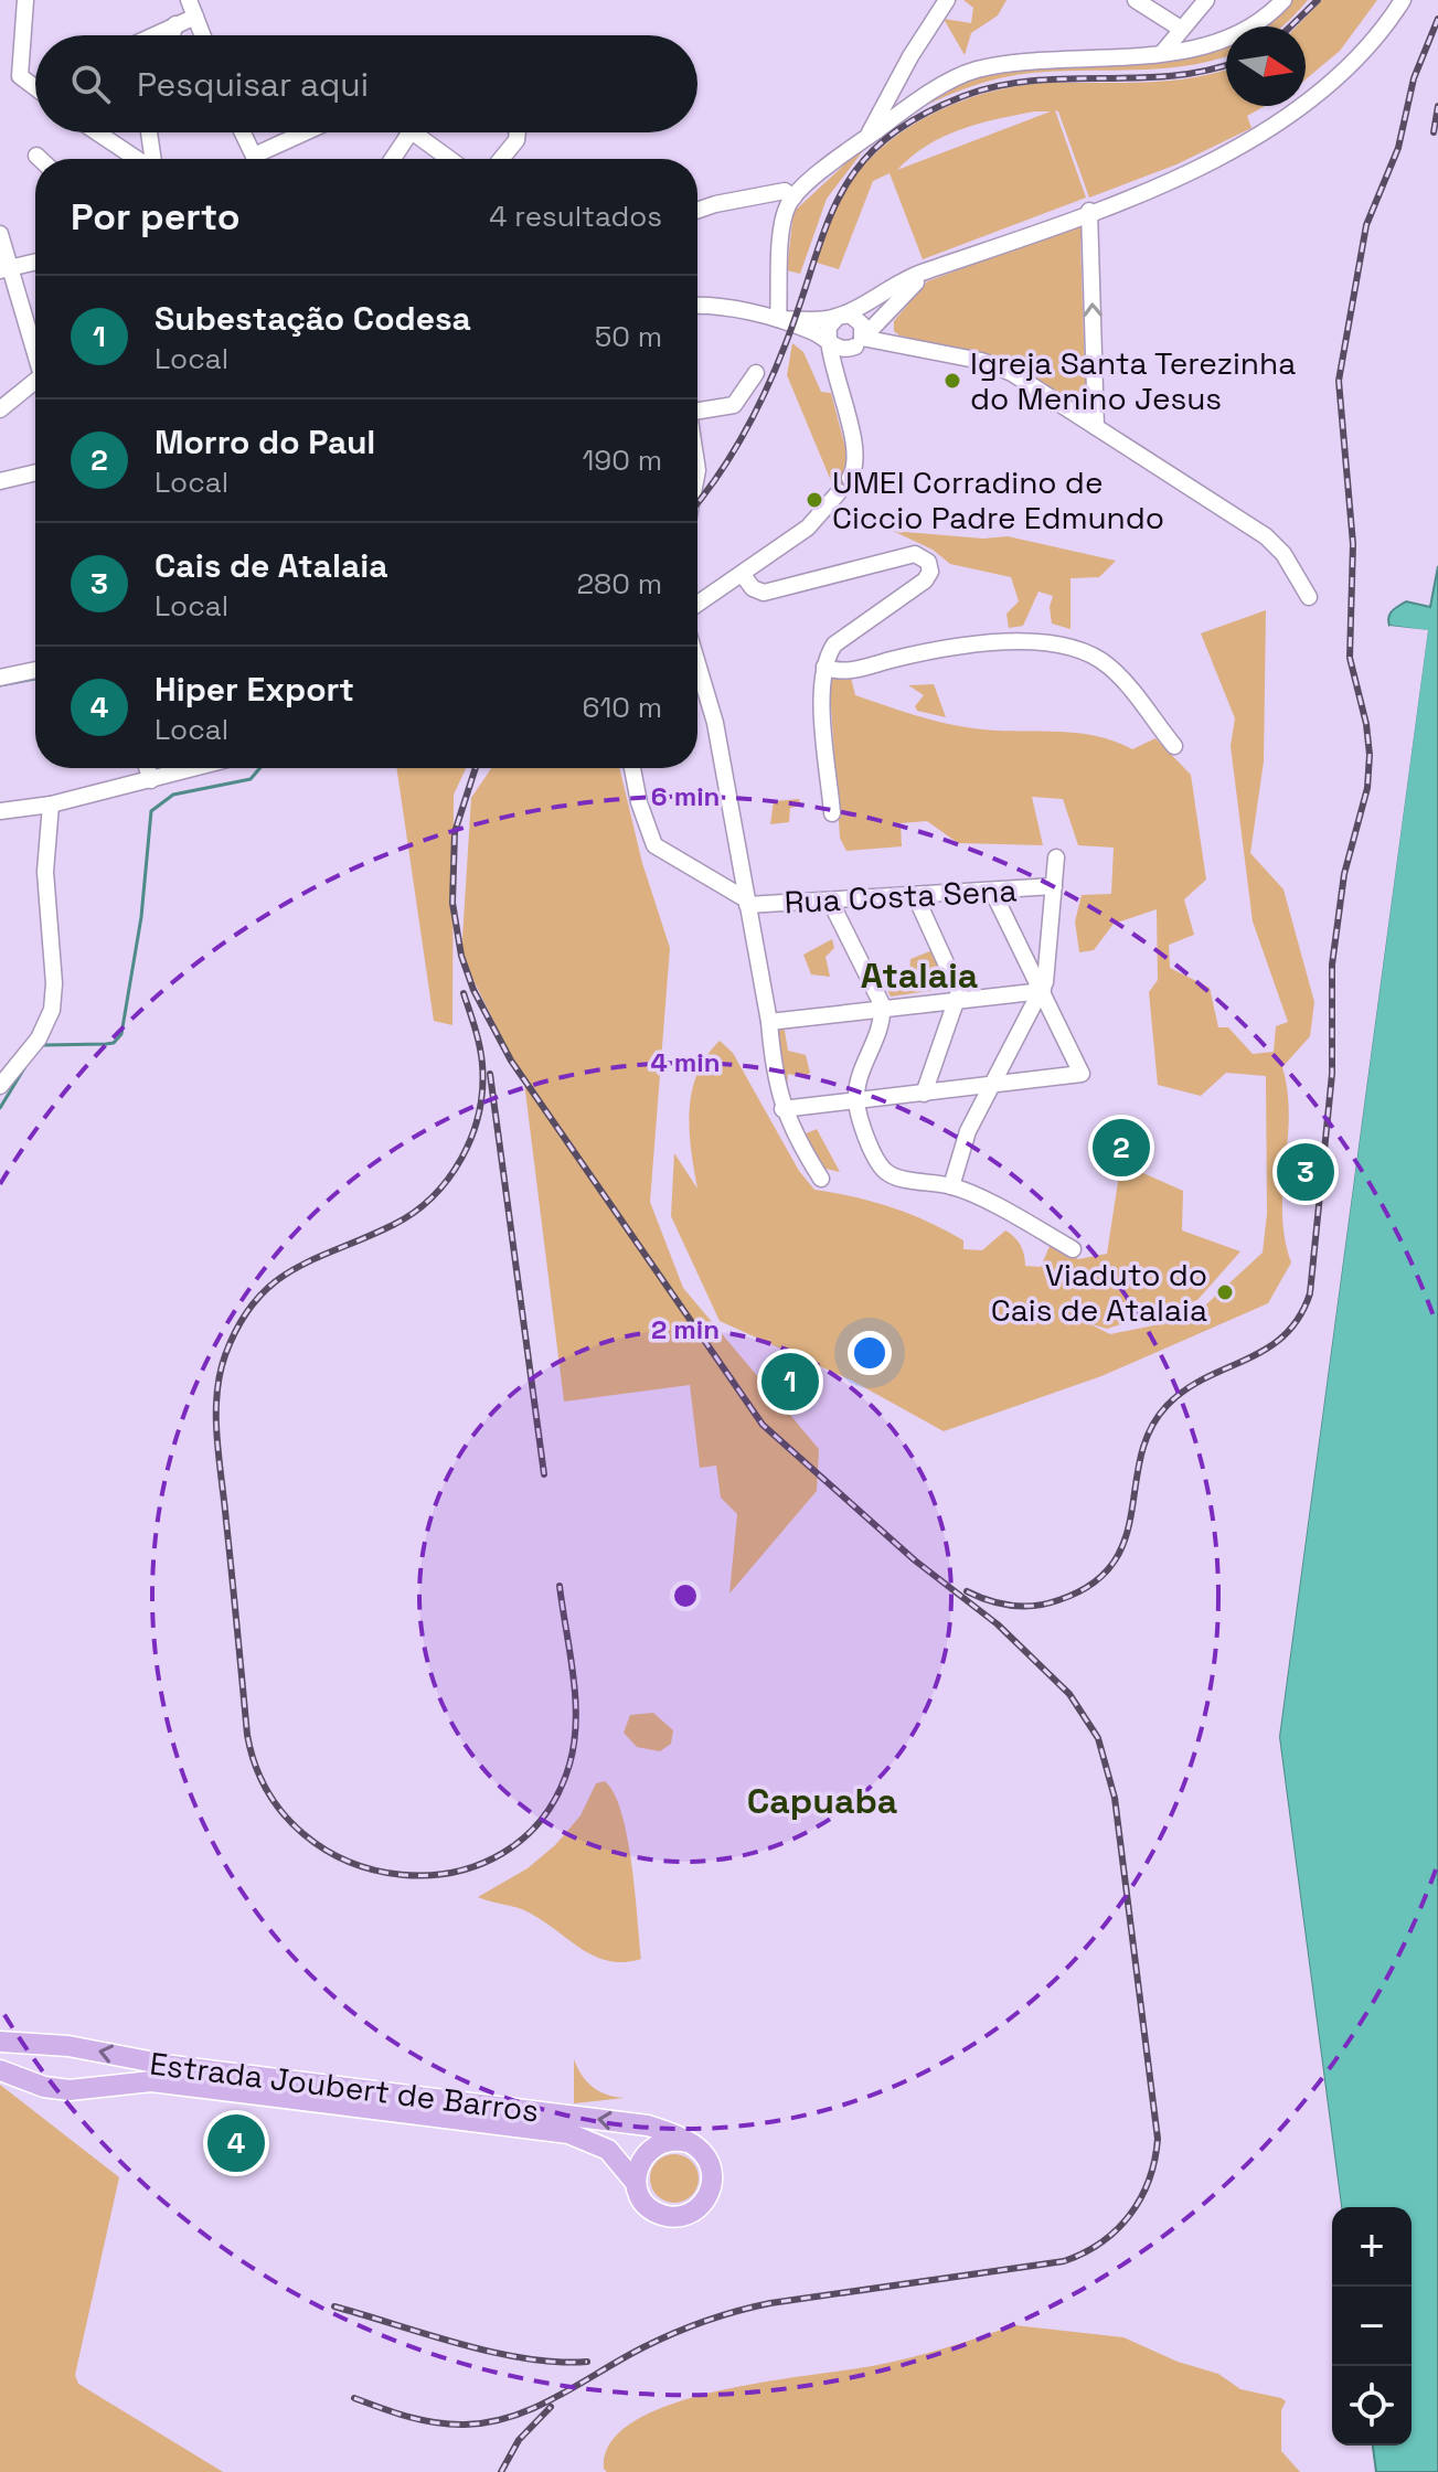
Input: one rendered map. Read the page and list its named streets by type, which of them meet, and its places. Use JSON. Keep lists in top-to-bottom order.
{
  "streets": {
    "main road": ["Estrada Joubert de Barros"],
    "street": ["Rua Costa Sena"]
  },
  "districts": ["Atalaia", "Capuaba"],
  "places": ["Igreja Santa Terezinha do Menino Jesus", "UMEI Corradino de Ciccio Padre Edmundo", "Viaduto do Cais de Atalaia"],
  "north": "right",
  "page": {
    "search": "Pesquisar aqui",
    "heading": ["Por perto", "4 resultados"],
    "list": [
      {
        "mark": "1",
        "name": "Subestação Codesa",
        "note": "Local",
        "value": "50 m"
      },
      {
        "mark": "2",
        "name": "Morro do Paul",
        "note": "Local",
        "value": "190 m"
      },
      {
        "mark": "3",
        "name": "Cais de Atalaia",
        "note": "Local",
        "value": "280 m"
      },
      {
        "mark": "4",
        "name": "Hiper Export",
        "note": "Local",
        "value": "610 m"
      }
    ],
    "pins": [
      "2",
      "3",
      "1",
      "4"
    ],
    "map_buttons": ["+", "−"]
  },
  "rings": ["6 min", "4 min", "2 min"]
}
